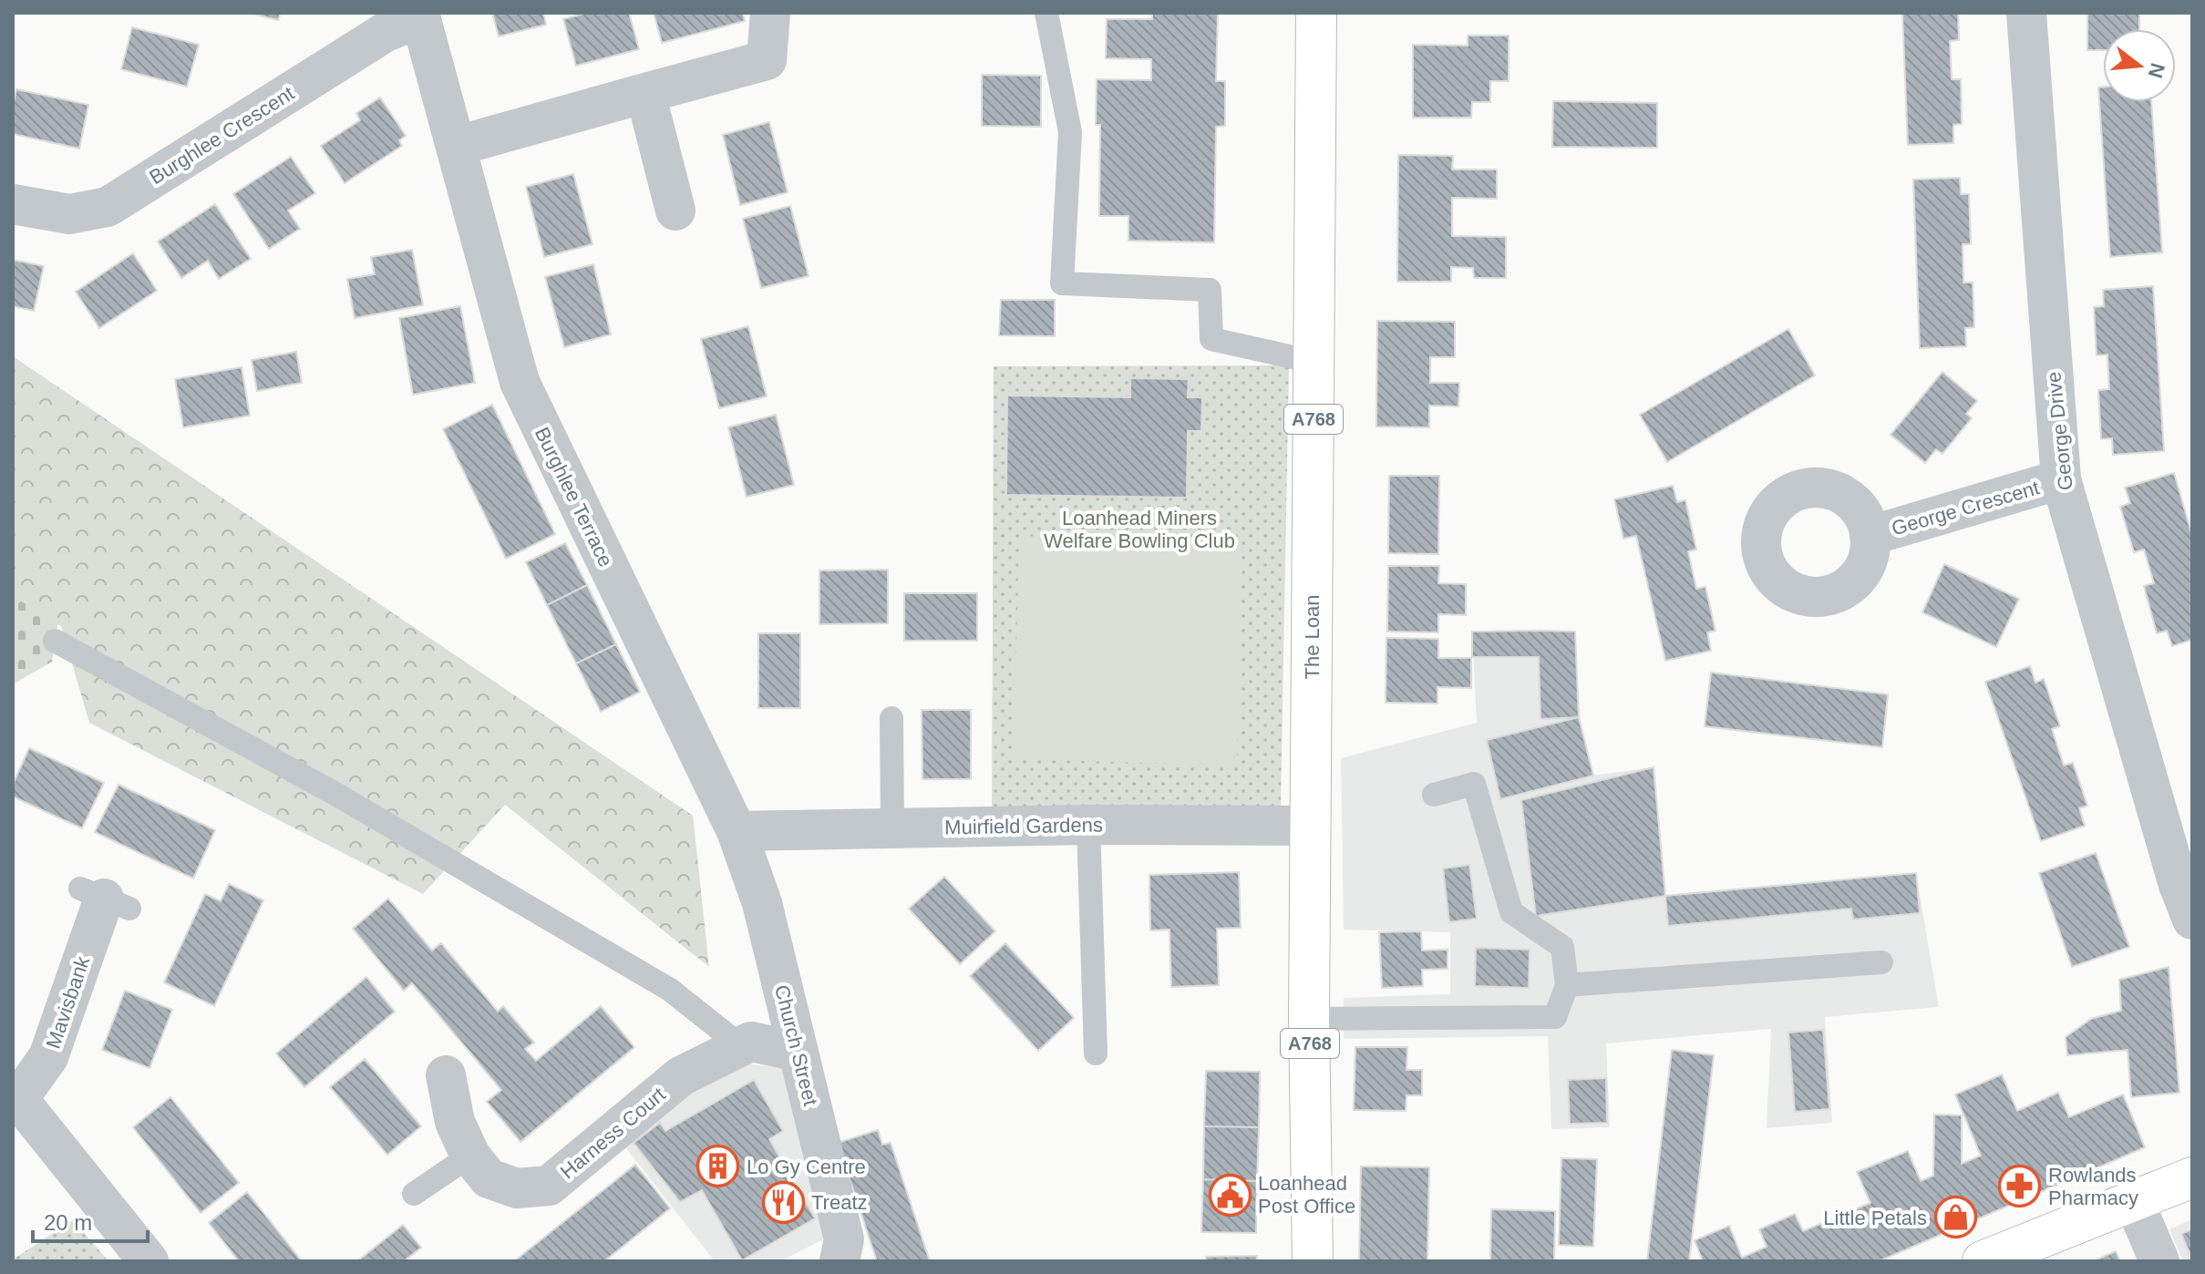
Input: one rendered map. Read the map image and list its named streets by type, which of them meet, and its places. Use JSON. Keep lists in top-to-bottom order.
{
  "streets": {
    "main road": ["A768", "The Loan"],
    "street": [
      "Burghlee Crescent",
      "George Drive",
      "Burghlee Terrace",
      "George Crescent",
      "Muirfield Gardens",
      "Mavisbank",
      "Church Street",
      "Harness Court"
    ]
  },
  "crossings": [
    ["Burghlee Crescent", "Burghlee Terrace"],
    ["George Drive", "George Crescent"],
    ["Burghlee Terrace", "Muirfield Gardens"],
    ["Burghlee Terrace", "Church Street"],
    ["The Loan", "Muirfield Gardens"],
    ["Muirfield Gardens", "Church Street"],
    ["Church Street", "Harness Court"]
  ],
  "parks": ["Loanhead Miners Welfare Bowling Club"],
  "places": {
    "building": ["Lo Gy Centre"],
    "pharmacy": ["Rowlands Pharmacy"],
    "public building": ["Loanhead Post Office"],
    "restaurant": ["Treatz"],
    "shop": ["Little Petals"]
  },
  "scale_bar": "20 m",
  "north": "right"
}
